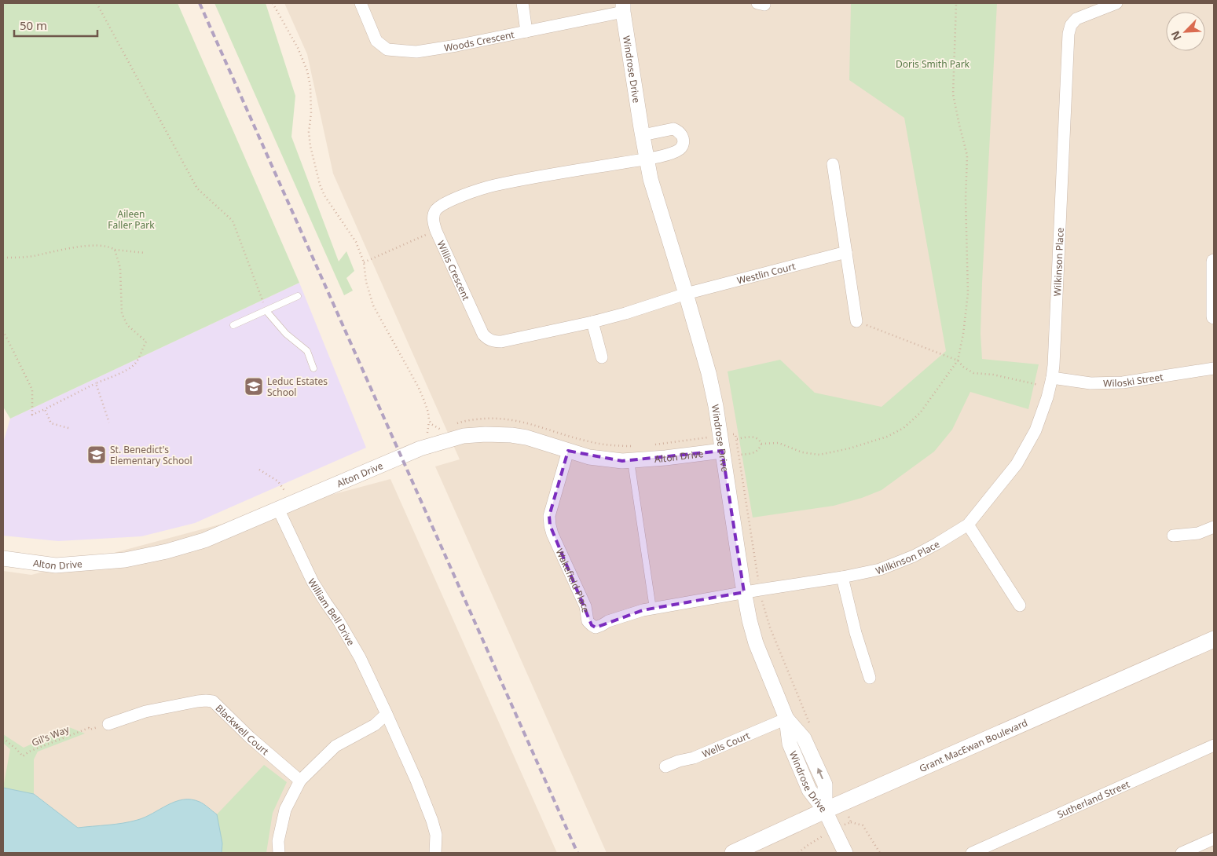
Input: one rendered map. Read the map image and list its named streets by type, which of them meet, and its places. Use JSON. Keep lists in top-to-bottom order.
{
  "streets": {
    "main road": ["Grant MacEwan Boulevard"],
    "street": [
      "Woods Crescent",
      "Windrose Drive",
      "Wilkinson Place",
      "Willis Crescent",
      "Westlin Court",
      "Wiloski Street",
      "Alton Drive",
      "Wakefield Place",
      "William Bell Drive",
      "Blackwell Court",
      "Wells Court",
      "Sutherland Street"
    ],
    "path": ["Gil's Way"]
  },
  "crossings": [
    ["Woods Crescent", "Windrose Drive"],
    ["Windrose Drive", "Wilkinson Place"],
    ["Windrose Drive", "Willis Crescent"],
    ["Windrose Drive", "Westlin Court"],
    ["Windrose Drive", "Alton Drive"],
    ["Windrose Drive", "Wakefield Place"],
    ["Windrose Drive", "Wells Court"],
    ["Windrose Drive", "Grant MacEwan Boulevard"],
    ["Wilkinson Place", "Wiloski Street"],
    ["Wilkinson Place", "Wakefield Place"],
    ["Willis Crescent", "Westlin Court"],
    ["Alton Drive", "Wakefield Place"],
    ["Alton Drive", "William Bell Drive"],
    ["Blackwell Court", "Gil's Way"]
  ],
  "parks": ["Doris Smith Park", "Aileen Faller Park"],
  "places": {
    "school or university": ["Leduc Estates School", "St. Benedict's Elementary School"]
  },
  "scale_bar": "50 m",
  "north": "bottom left"
}
